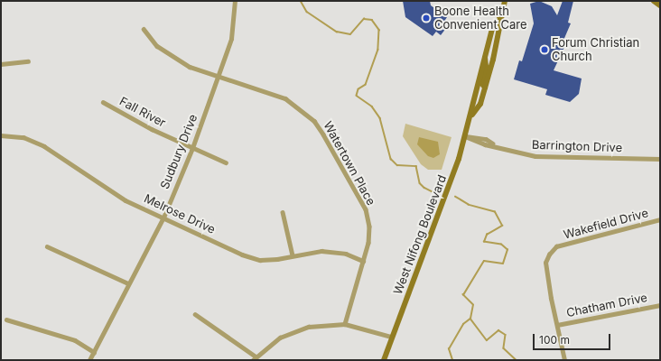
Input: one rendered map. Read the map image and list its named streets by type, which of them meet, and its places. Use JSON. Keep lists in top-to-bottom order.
{
  "streets": {
    "main road": ["West Nifong Boulevard"],
    "street": [
      "Fall River",
      "Barrington Drive",
      "Sudbury Drive",
      "Watertown Place",
      "Melrose Drive",
      "Wakefield Drive",
      "Chatham Drive"
    ]
  },
  "crossings": [
    ["Fall River", "Sudbury Drive"],
    ["Barrington Drive", "West Nifong Boulevard"],
    ["Sudbury Drive", "Watertown Place"],
    ["Sudbury Drive", "Melrose Drive"],
    ["Watertown Place", "Melrose Drive"],
    ["Wakefield Drive", "Chatham Drive"]
  ],
  "places": ["Boone Health Convenient Care", "Forum Christian Church"],
  "scale_bar": "100 m"
}
